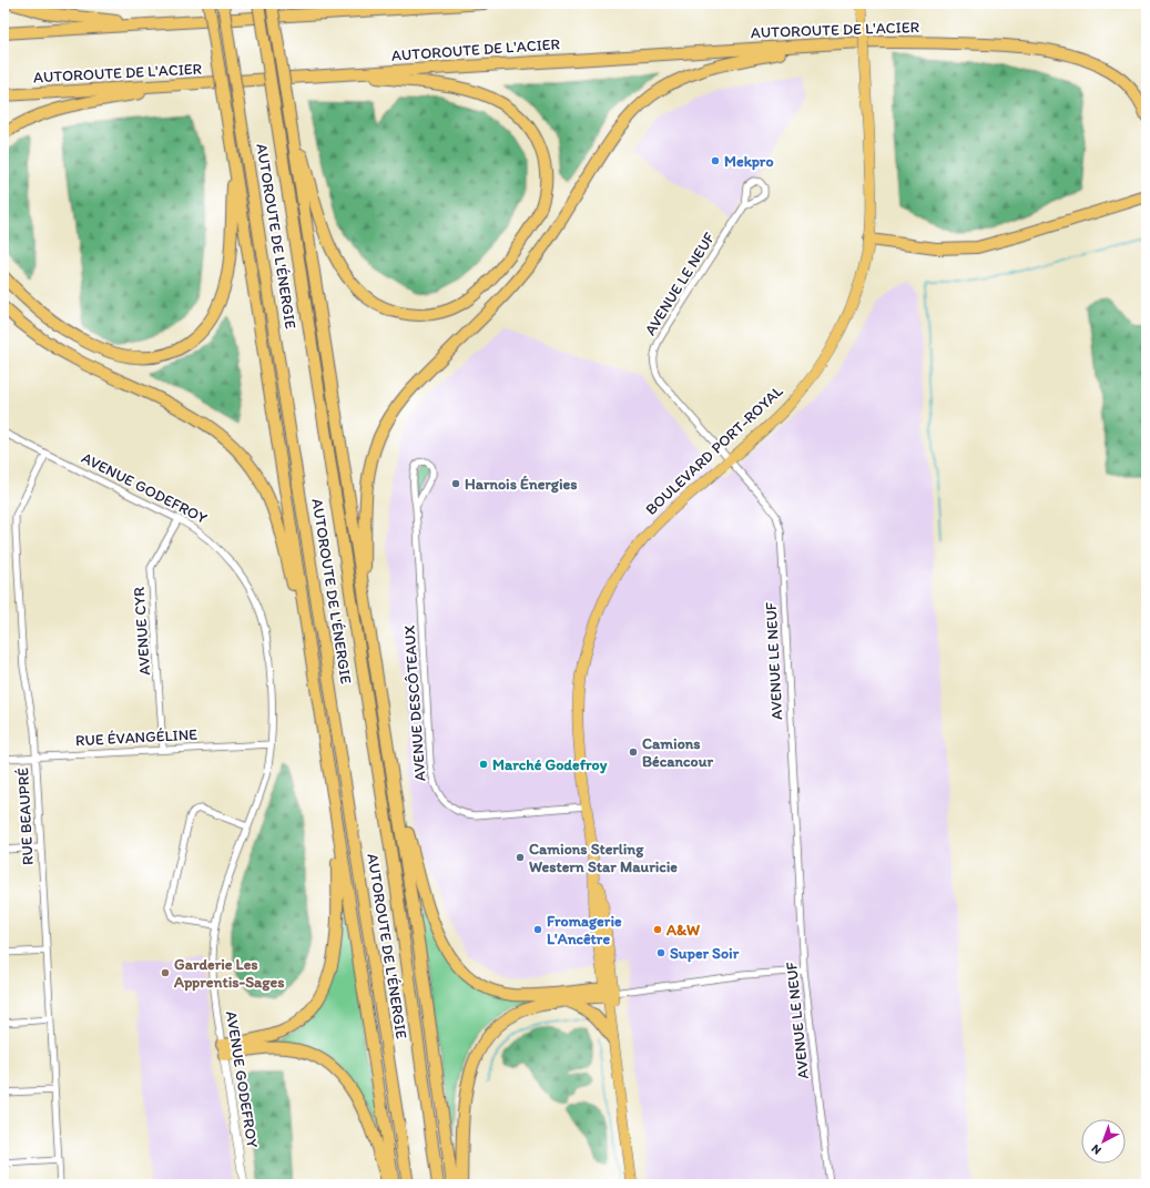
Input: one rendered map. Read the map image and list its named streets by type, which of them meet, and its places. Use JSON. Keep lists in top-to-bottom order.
{
  "streets": {
    "highway": ["AUTOROUTE DE L'ACIER", "AUTOROUTE DE L'ÉNERGIE"],
    "main road": ["BOULEVARD PORT-ROYAL"],
    "street": [
      "AVENUE LE NEUF",
      "AVENUE GODEFROY",
      "AVENUE CYR",
      "AVENUE DESCÔTEAUX",
      "RUE ÉVANGÉLINE",
      "RUE BEAUPRÉ"
    ]
  },
  "crossings": [
    ["AVENUE LE NEUF", "BOULEVARD PORT-ROYAL"],
    ["BOULEVARD PORT-ROYAL", "AVENUE DESCÔTEAUX"],
    ["AVENUE GODEFROY", "AVENUE CYR"],
    ["AVENUE GODEFROY", "RUE ÉVANGÉLINE"],
    ["AVENUE GODEFROY", "RUE BEAUPRÉ"],
    ["AVENUE CYR", "RUE ÉVANGÉLINE"],
    ["RUE ÉVANGÉLINE", "RUE BEAUPRÉ"]
  ],
  "places": [
    "Mekpro",
    "Harnois Énergies",
    "Camions Bécancour",
    "Marché Godefroy",
    "Camions Sterling Western Star Mauricie",
    "Fromagerie L'Ancêtre",
    "A&W",
    "Super Soir",
    "Garderie Les Apprentis-Sages"
  ],
  "north": "bottom left"
}
